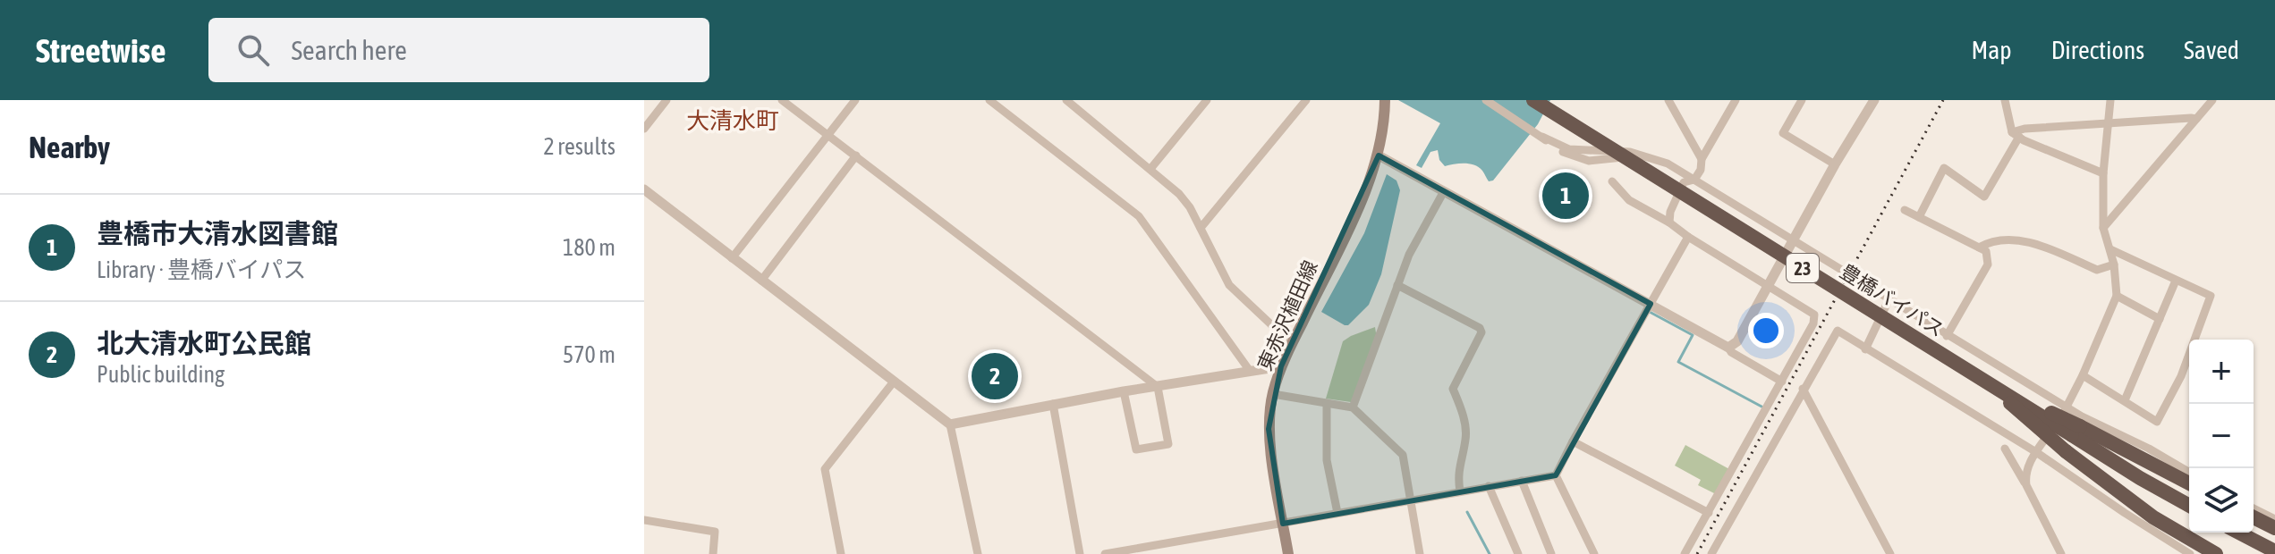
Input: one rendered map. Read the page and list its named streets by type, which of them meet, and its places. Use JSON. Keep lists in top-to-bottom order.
{
  "streets": {
    "highway": ["23", "豊橋バイパス"],
    "main road": ["東赤沢植田線"]
  },
  "crossings": [
    ["23", "豊橋バイパス"]
  ],
  "districts": ["大清水町"],
  "page": {
    "header": "Streetwise",
    "search": "Search here",
    "nav": ["Map", "Directions", "Saved"],
    "heading": ["Nearby", "2 results"],
    "pins": ["1", "2"],
    "list": [
      {
        "mark": "1",
        "name": "豊橋市大清水図書館",
        "note": "Library · 豊橋バイパス",
        "value": "180 m"
      },
      {
        "mark": "2",
        "name": "北大清水町公民館",
        "note": "Public building",
        "value": "570 m"
      }
    ],
    "map_buttons": ["+", "−"]
  }
}
